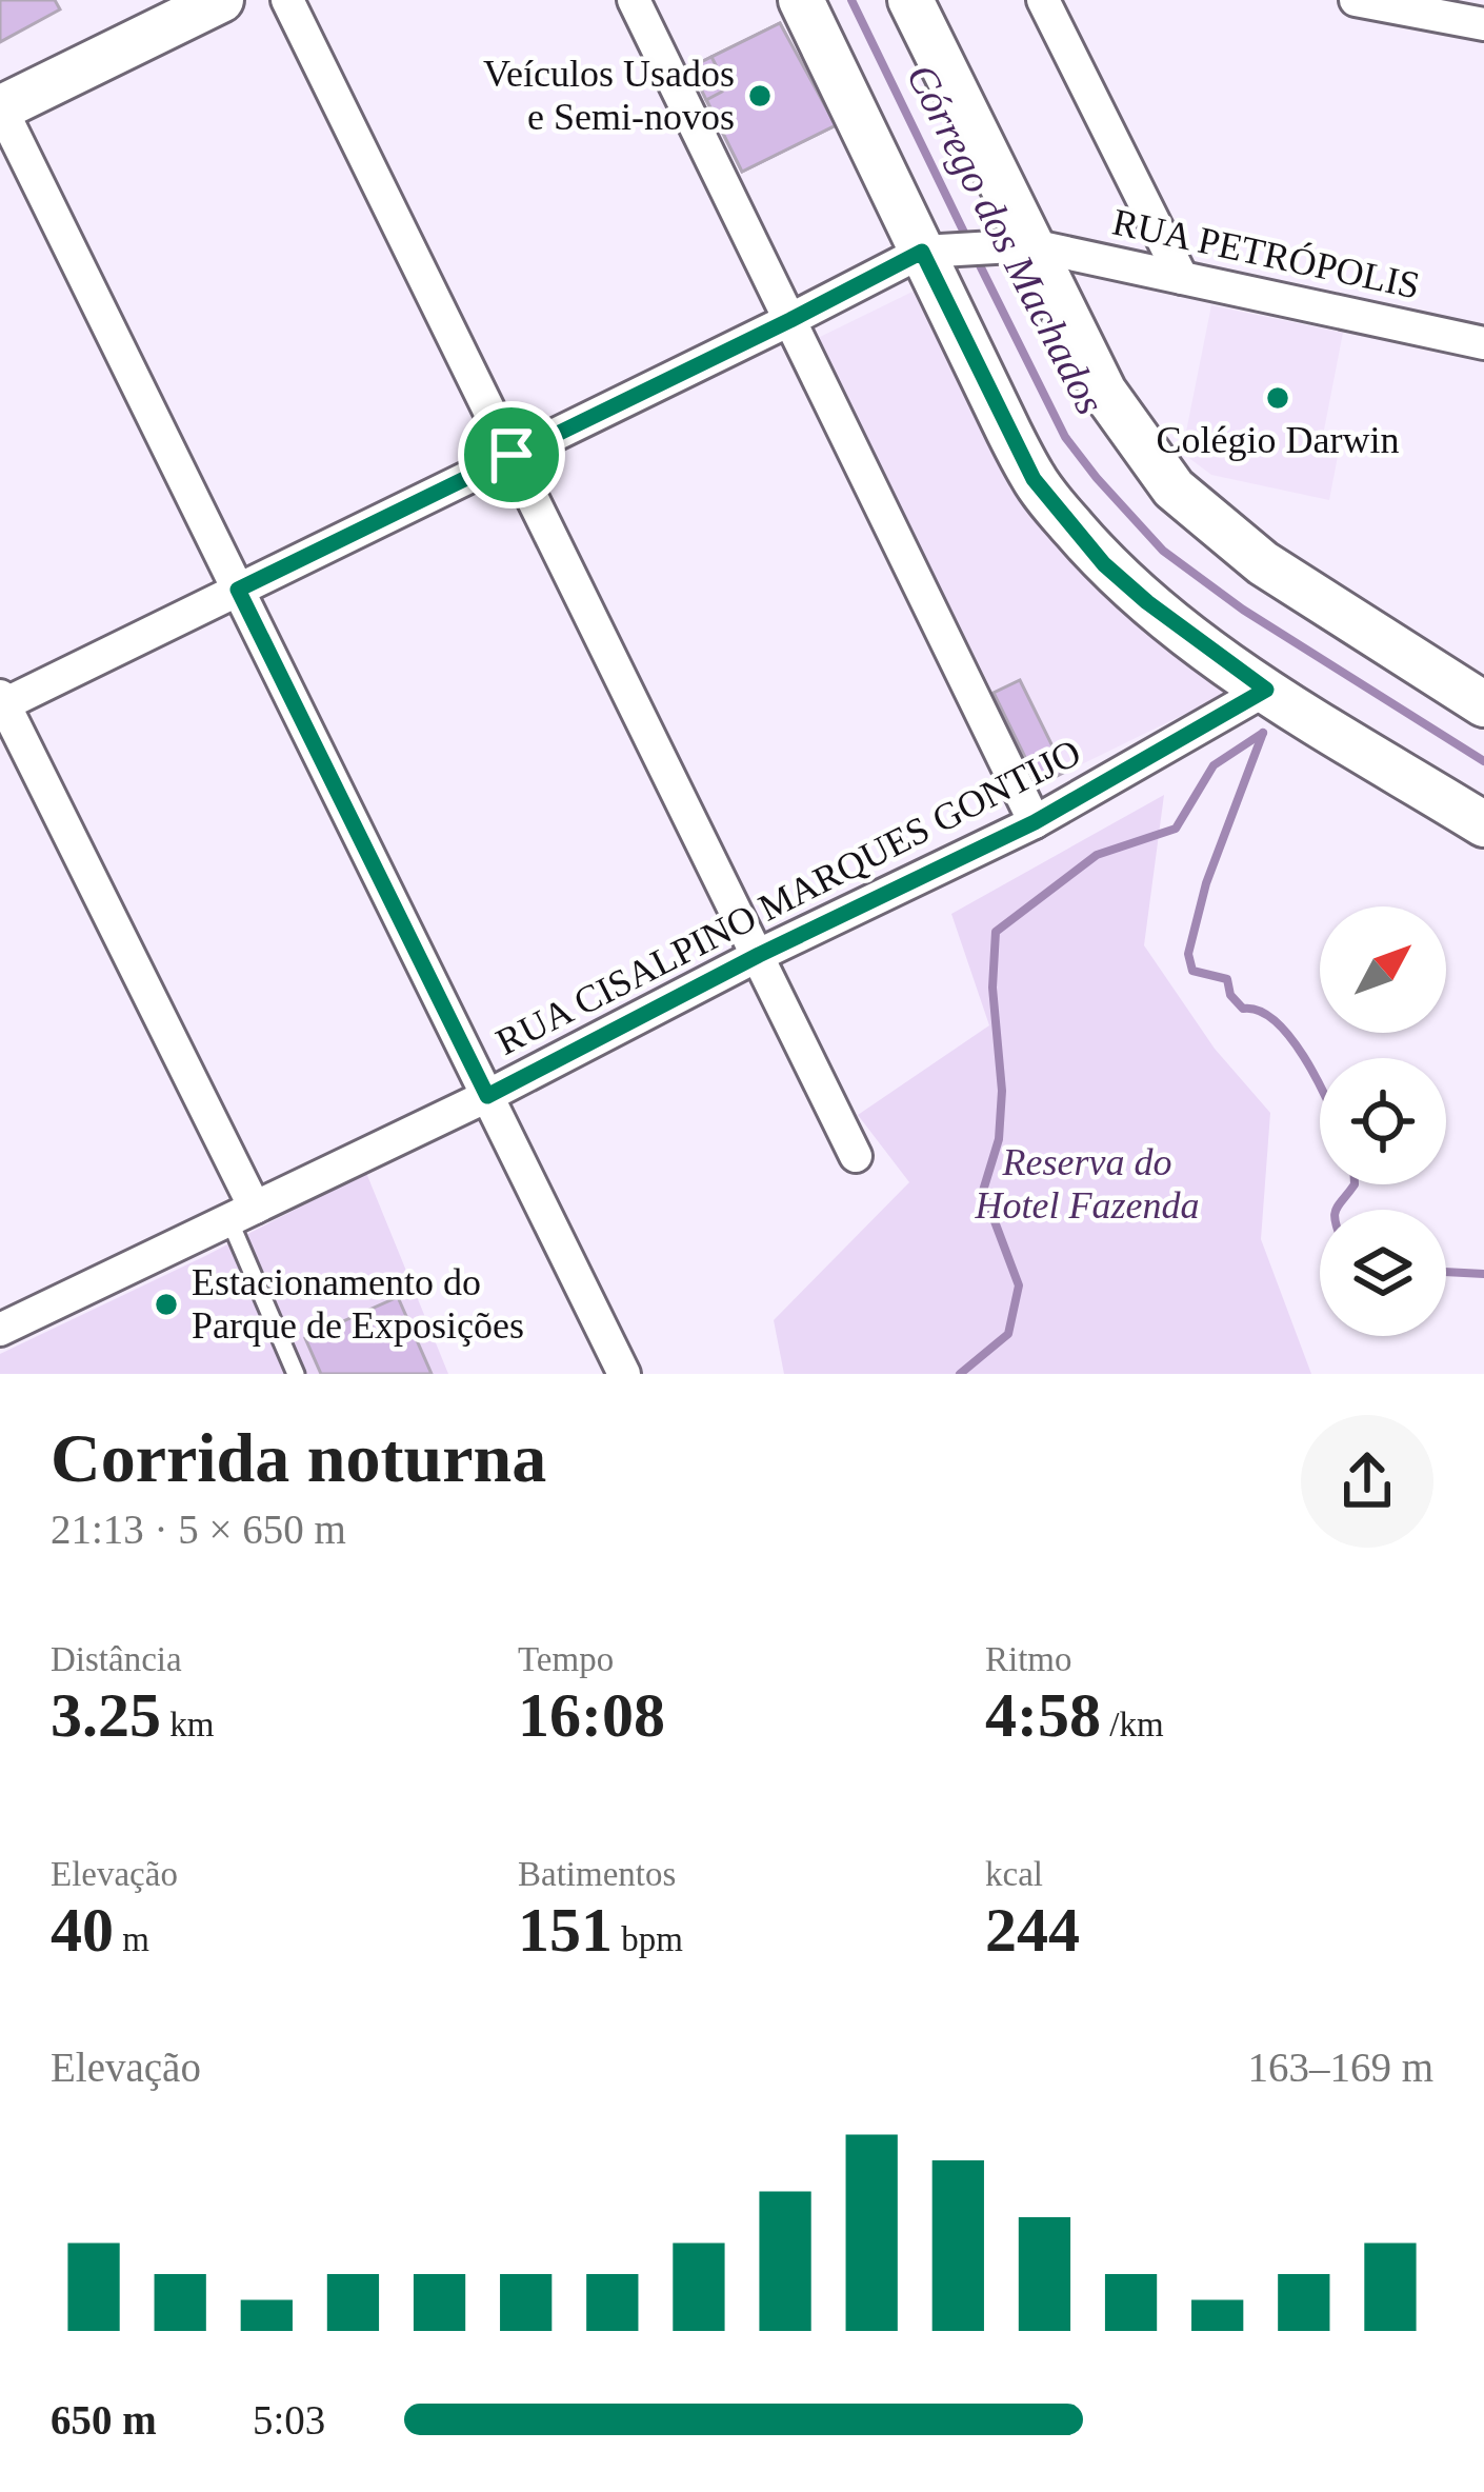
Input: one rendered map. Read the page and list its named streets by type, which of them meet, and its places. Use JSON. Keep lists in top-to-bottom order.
{
  "streets": {
    "street": ["RUA PETRÓPOLIS", "RUA CISALPINO MARQUES GONTIJO"]
  },
  "water": ["Córrego dos Machados"],
  "parks": ["Reserva do Hotel Fazenda"],
  "places": ["Veículos Usados e Semi-novos", "Colégio Darwin", "Estacionamento do Parque de Exposições"],
  "north": "top right",
  "page": {
    "heading": ["Corrida noturna", "21:13 · 5 × 650 m"],
    "stats": [
      ["Distância", "3.25 km"],
      ["Tempo", "16:08"],
      ["Ritmo", "4:58 /km"],
      ["Elevação", "40 m"],
      ["Batimentos", "151 bpm"],
      ["kcal", "244"]
    ],
    "chart": ["Elevação", "163–169 m"],
    "list": [
      {
        "name": "650 m",
        "note": "5:03"
      }
    ]
  }
}
